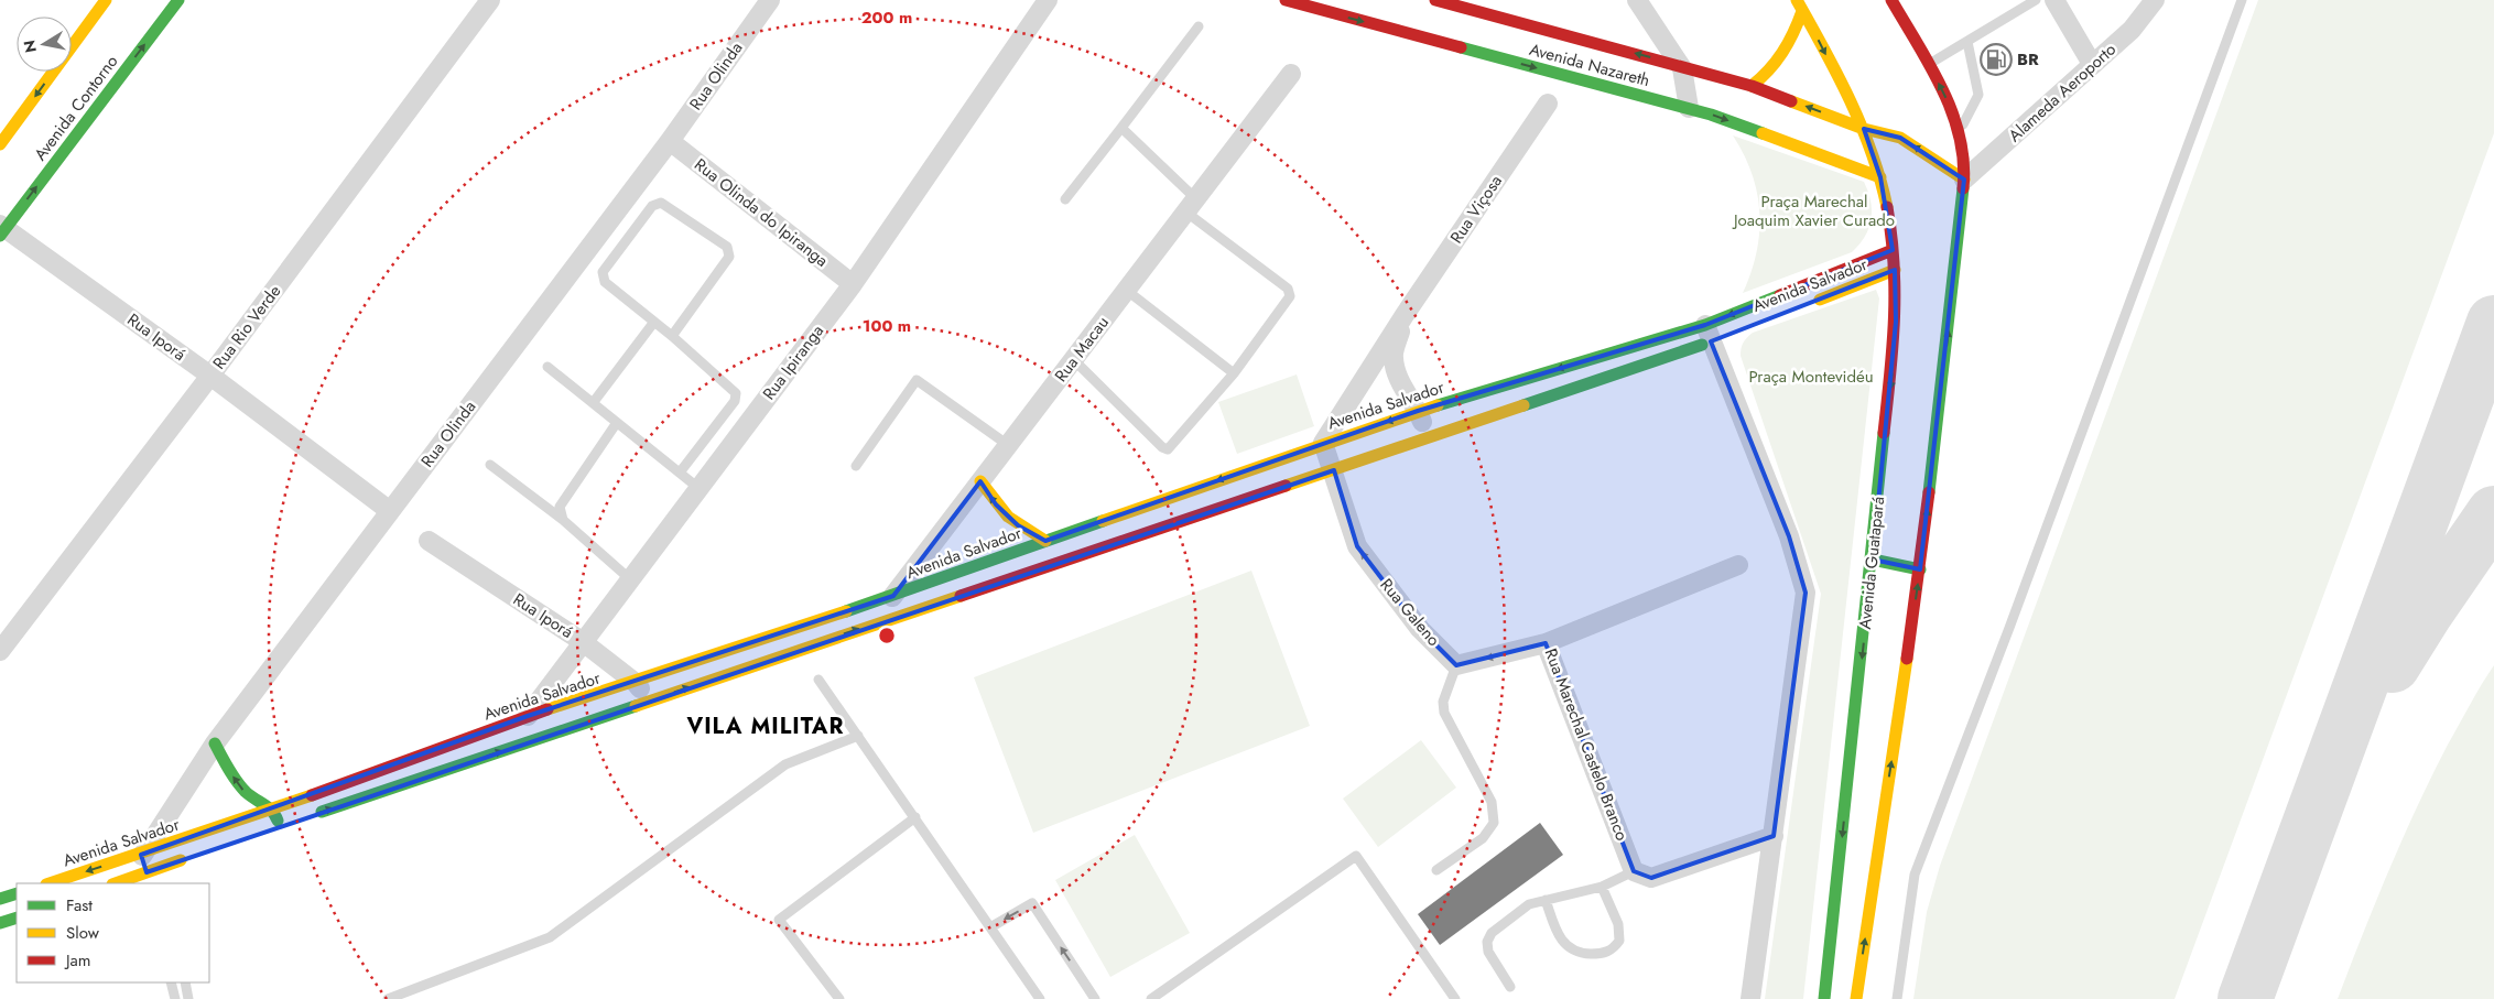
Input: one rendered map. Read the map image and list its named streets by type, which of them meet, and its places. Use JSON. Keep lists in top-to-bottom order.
{
  "streets": {
    "main road": [
      "Avenida Nazareth",
      "Avenida Contorno",
      "Avenida Salvador",
      "Avenida Guatapará"
    ],
    "street": [
      "Rua Olinda",
      "Alameda Aeroporto",
      "Rua Viçosa",
      "Rua Olinda do Ipiranga",
      "Rua Rio Verde",
      "Rua Iporá",
      "Rua Macau",
      "Rua Ipiranga",
      "Rua Galeno",
      "Rua Marechal Castelo Branco"
    ]
  },
  "crossings": [
    ["Avenida Nazareth", "Alameda Aeroporto"],
    ["Avenida Nazareth", "Avenida Guatapará"],
    ["Rua Olinda", "Rua Olinda do Ipiranga"],
    ["Rua Olinda", "Avenida Salvador"],
    ["Rua Olinda", "Rua Iporá"],
    ["Avenida Contorno", "Rua Iporá"],
    ["Rua Viçosa", "Avenida Salvador"],
    ["Rua Viçosa", "Rua Galeno"],
    ["Rua Olinda do Ipiranga", "Rua Ipiranga"],
    ["Avenida Salvador", "Rua Iporá"],
    ["Avenida Salvador", "Rua Macau"],
    ["Avenida Salvador", "Rua Ipiranga"],
    ["Avenida Salvador", "Avenida Guatapará"],
    ["Avenida Salvador", "Rua Galeno"],
    ["Rua Rio Verde", "Rua Iporá"],
    ["Rua Iporá", "Rua Ipiranga"]
  ],
  "one_way": ["Rua Galeno"],
  "districts": ["VILA MILITAR"],
  "parks": ["Praça Marechal Joaquim Xavier Curado", "Praça Montevidéu"],
  "places": {
    "fuel station": ["BR"]
  },
  "legend": ["Fast", "Slow", "Jam"],
  "north": "left",
  "rings": ["200 m", "100 m"]
}
